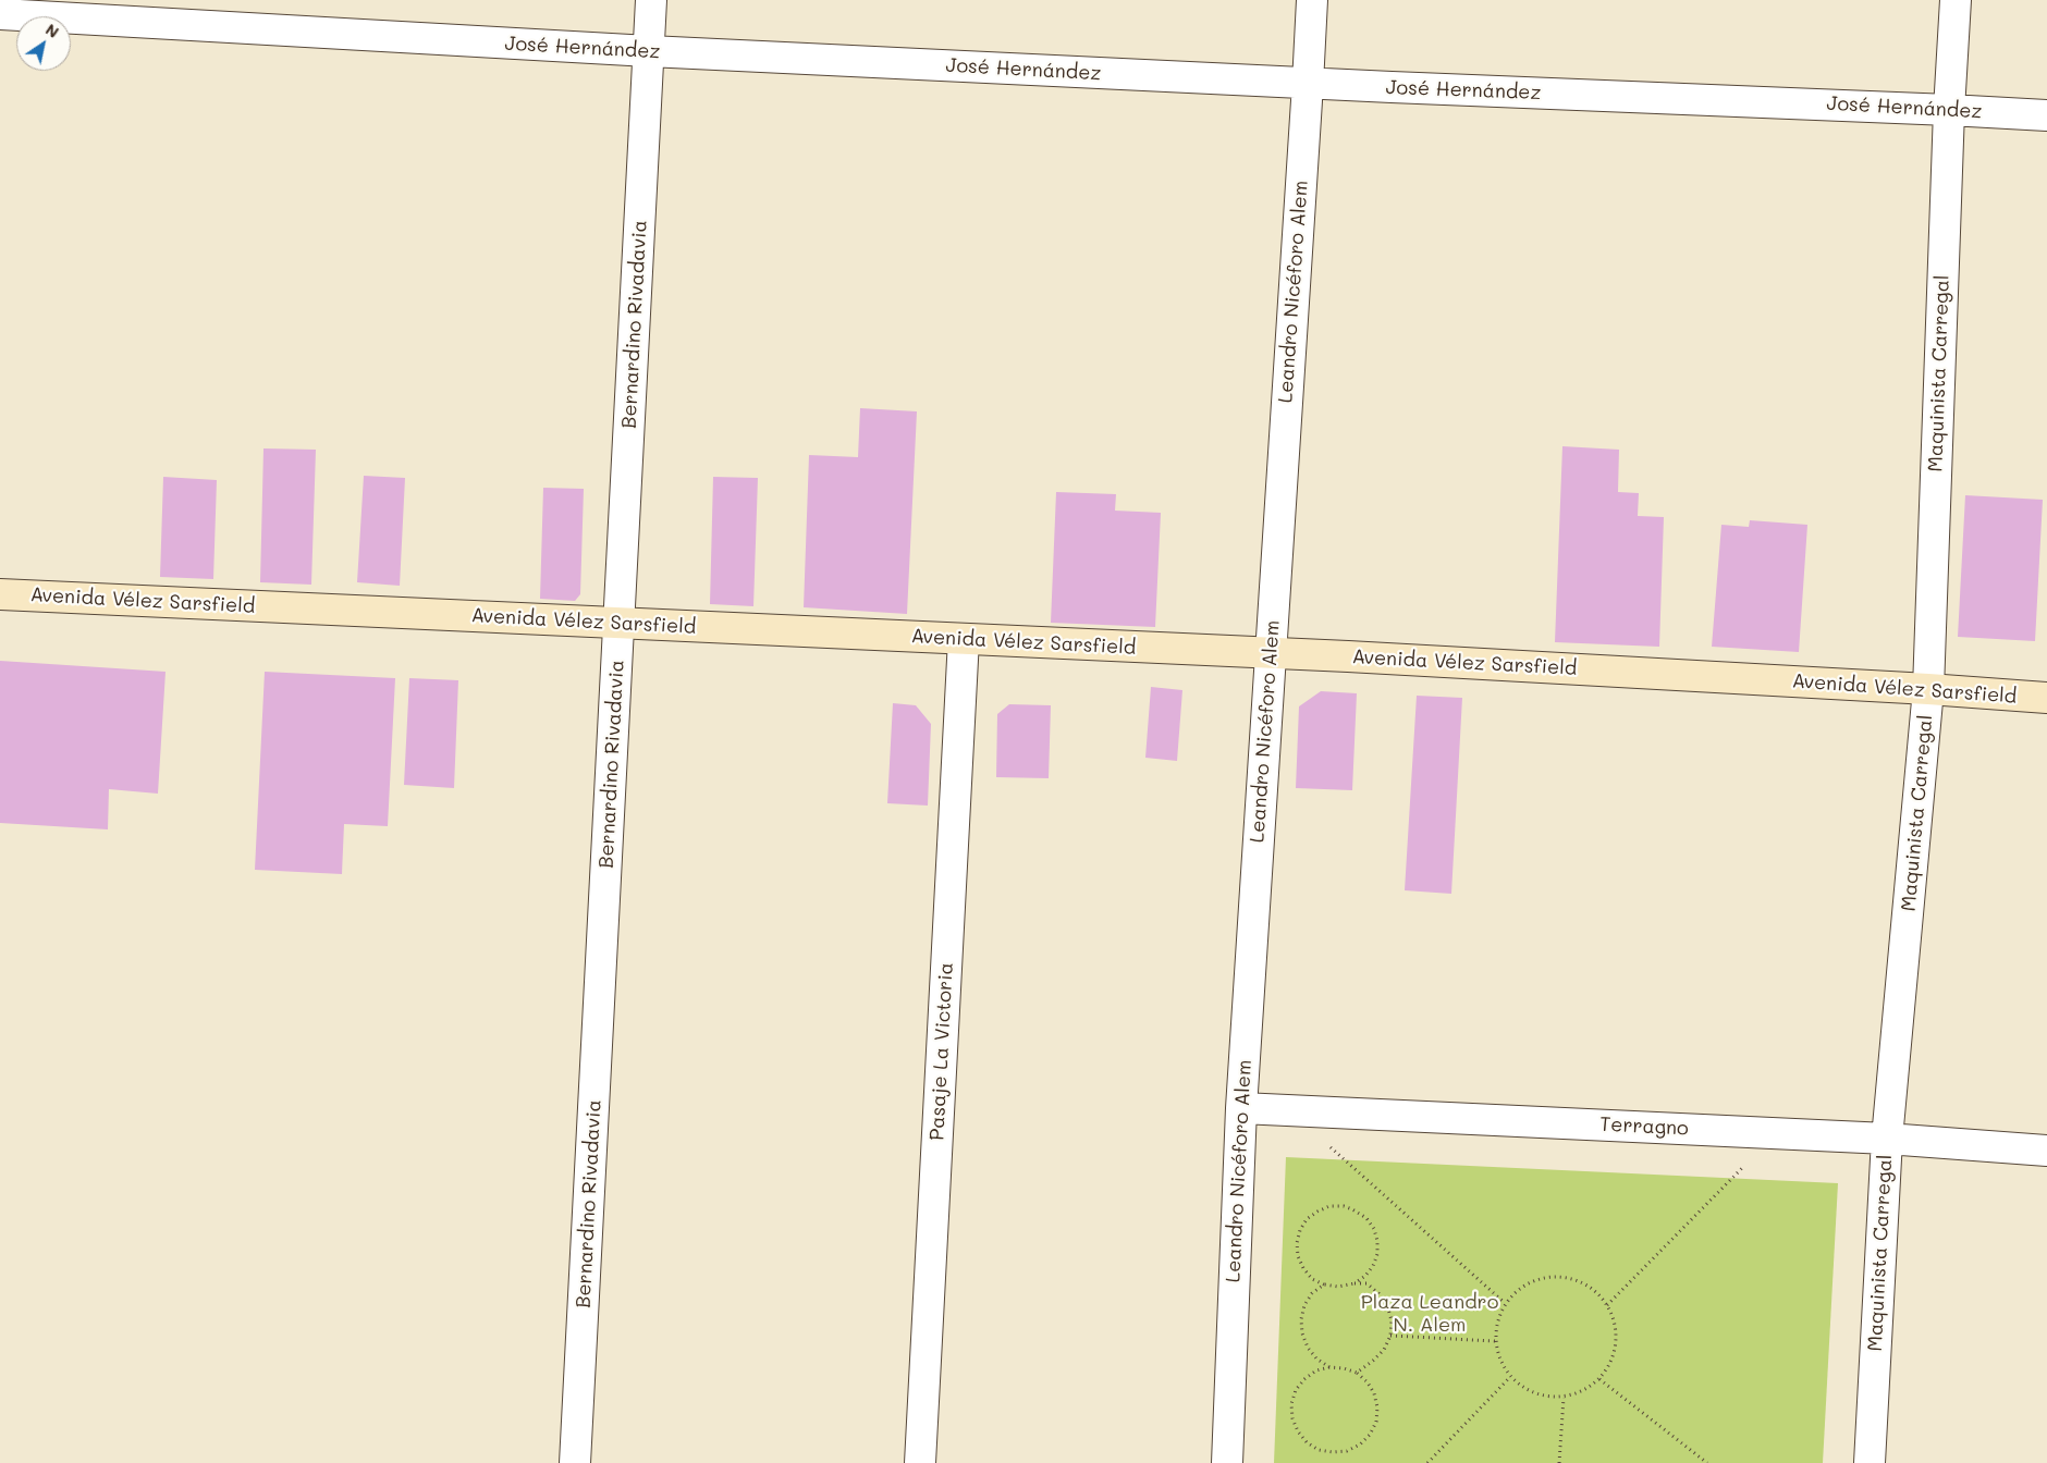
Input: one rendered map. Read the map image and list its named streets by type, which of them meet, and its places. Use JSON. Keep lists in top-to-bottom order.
{
  "streets": {
    "main road": ["Avenida Vélez Sarsfield"],
    "street": [
      "José Hernández",
      "Leandro Nicéforo Alem",
      "Bernardino Rivadavia",
      "Maquinista Carregal",
      "Pasaje La Victoria",
      "Terragno"
    ]
  },
  "crossings": [
    ["José Hernández", "Leandro Nicéforo Alem"],
    ["José Hernández", "Bernardino Rivadavia"],
    ["José Hernández", "Maquinista Carregal"],
    ["Leandro Nicéforo Alem", "Avenida Vélez Sarsfield"],
    ["Leandro Nicéforo Alem", "Terragno"],
    ["Bernardino Rivadavia", "Avenida Vélez Sarsfield"],
    ["Maquinista Carregal", "Avenida Vélez Sarsfield"],
    ["Maquinista Carregal", "Terragno"],
    ["Avenida Vélez Sarsfield", "Pasaje La Victoria"]
  ],
  "parks": ["Plaza Leandro N. Alem"],
  "north": "top right"
}
